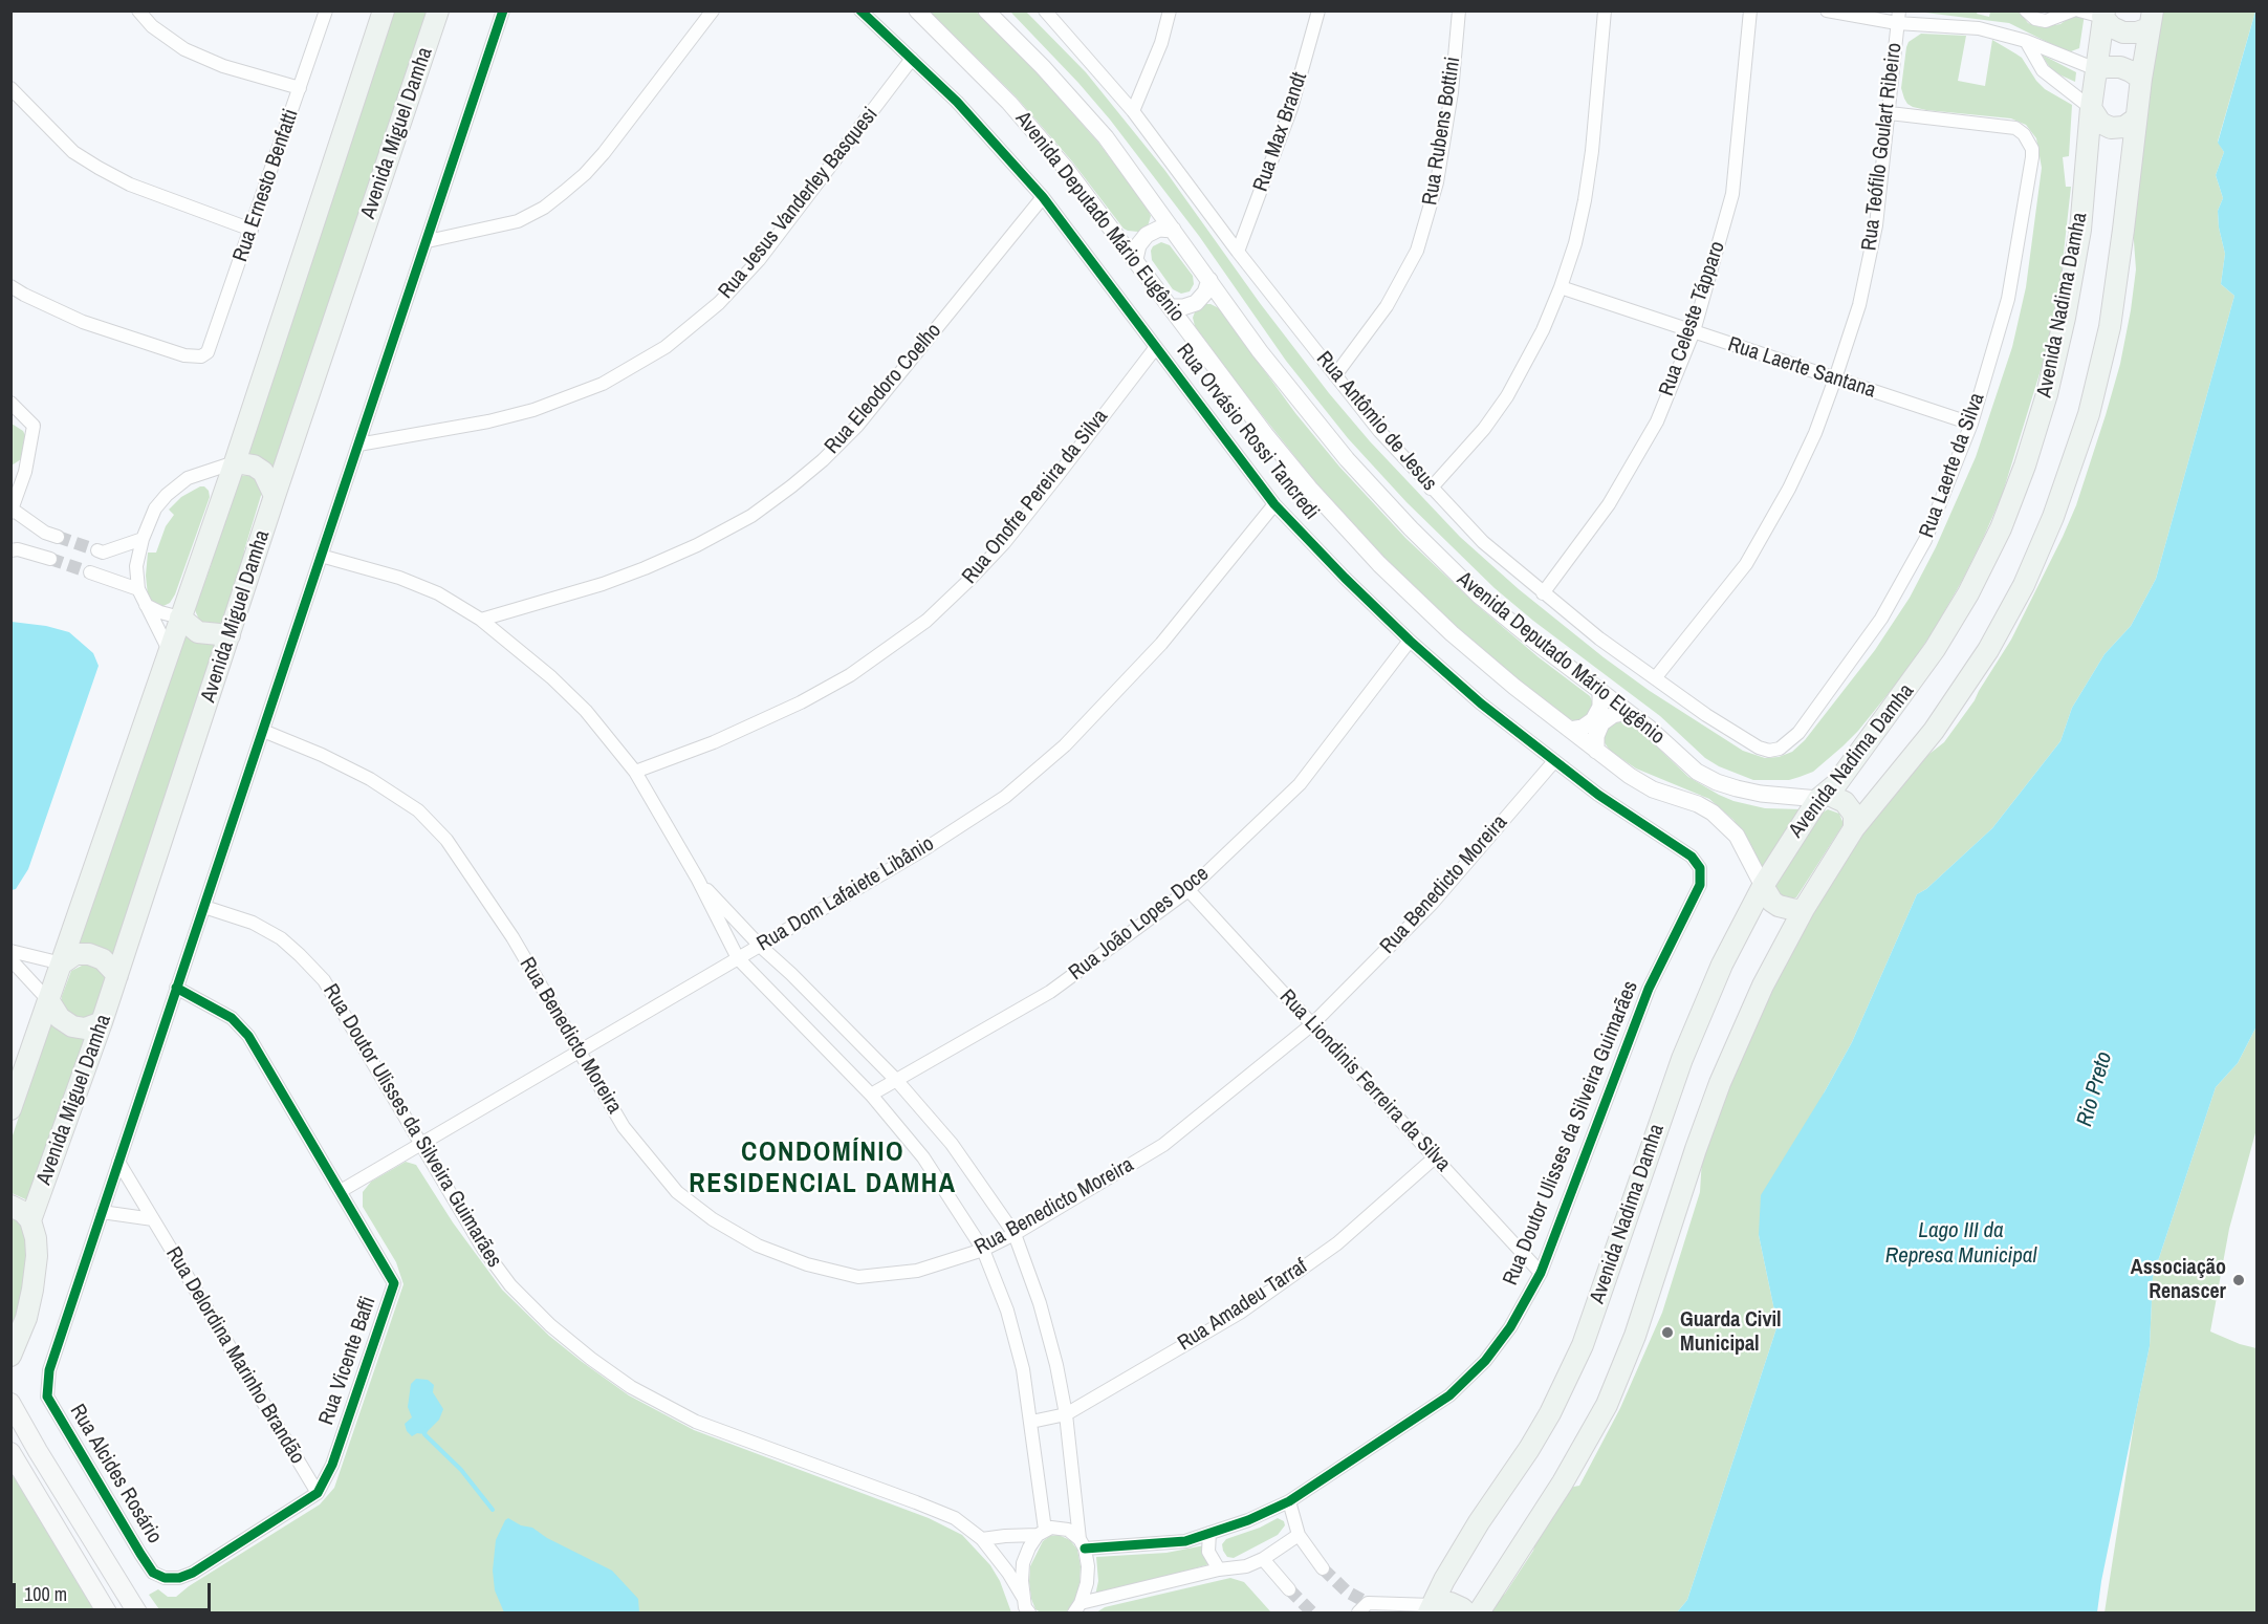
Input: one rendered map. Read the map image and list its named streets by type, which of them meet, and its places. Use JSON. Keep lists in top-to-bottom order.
{
  "streets": {
    "main road": ["Avenida Miguel Damha", "Avenida Nadima Damha"],
    "street": [
      "Rua Rubens Bottini",
      "Rua Max Brandt",
      "Rua Teófilo Goulart Ribeiro",
      "Rua Ernesto Benfatti",
      "Rua Jesus Vanderley Basquesi",
      "Avenida Deputado Mário Eugênio",
      "Rua Celeste Tápparo",
      "Rua Laerte Santana",
      "Rua Eleodoro Coelho",
      "Rua Antômio de Jesus",
      "Rua Orvásio Rossi Tancredi",
      "Rua Laerte da Silva",
      "Rua Onofre Pereira da Silva",
      "Rua Benedicto Moreira",
      "Rua Dom Lafaiete Libânio",
      "Rua João Lopes Doce",
      "Rua Liondinis Ferreira da Silva",
      "Rua Doutor Ulisses da Silveira Guimarães",
      "Rua Amadeu Tarraf",
      "Rua Delordina Marinho Brandão",
      "Rua Vicente Baffi",
      "Rua Alcides Rosário"
    ]
  },
  "crossings": [
    ["Rua Rubens Bottini", "Rua Antômio de Jesus"],
    ["Rua Max Brandt", "Rua Antômio de Jesus"],
    ["Rua Teófilo Goulart Ribeiro", "Rua Laerte Santana"],
    ["Rua Teófilo Goulart Ribeiro", "Rua Antômio de Jesus"],
    ["Rua Teófilo Goulart Ribeiro", "Rua Laerte da Silva"],
    ["Rua Jesus Vanderley Basquesi", "Rua Orvásio Rossi Tancredi"],
    ["Avenida Deputado Mário Eugênio", "Avenida Nadima Damha"],
    ["Rua Celeste Tápparo", "Rua Laerte Santana"],
    ["Rua Celeste Tápparo", "Rua Antômio de Jesus"],
    ["Rua Laerte Santana", "Rua Laerte da Silva"],
    ["Rua Eleodoro Coelho", "Rua Orvásio Rossi Tancredi"],
    ["Rua Antômio de Jesus", "Rua Laerte da Silva"],
    ["Rua Orvásio Rossi Tancredi", "Rua Onofre Pereira da Silva"],
    ["Rua Orvásio Rossi Tancredi", "Rua Benedicto Moreira"],
    ["Rua Orvásio Rossi Tancredi", "Rua Dom Lafaiete Libânio"],
    ["Rua Orvásio Rossi Tancredi", "Rua João Lopes Doce"],
    ["Rua Orvásio Rossi Tancredi", "Rua Doutor Ulisses da Silveira Guimarães"],
    ["Rua Benedicto Moreira", "Rua Dom Lafaiete Libânio"],
    ["Rua Benedicto Moreira", "Rua Liondinis Ferreira da Silva"],
    ["Rua Dom Lafaiete Libânio", "Rua Doutor Ulisses da Silveira Guimarães"],
    ["Rua Dom Lafaiete Libânio", "Rua Vicente Baffi"],
    ["Rua João Lopes Doce", "Rua Liondinis Ferreira da Silva"],
    ["Rua Liondinis Ferreira da Silva", "Rua Doutor Ulisses da Silveira Guimarães"],
    ["Rua Liondinis Ferreira da Silva", "Rua Amadeu Tarraf"],
    ["Rua Delordina Marinho Brandão", "Rua Vicente Baffi"],
    ["Rua Delordina Marinho Brandão", "Rua Alcides Rosário"],
    ["Rua Vicente Baffi", "Rua Alcides Rosário"]
  ],
  "districts": ["CONDOMÍNIO RESIDENCIAL DAMHA"],
  "water": ["Rio Preto", "Lago III da Represa Municipal"],
  "places": ["Associação Renascer", "Guarda Civil Municipal"],
  "scale_bar": "100 m"
}
